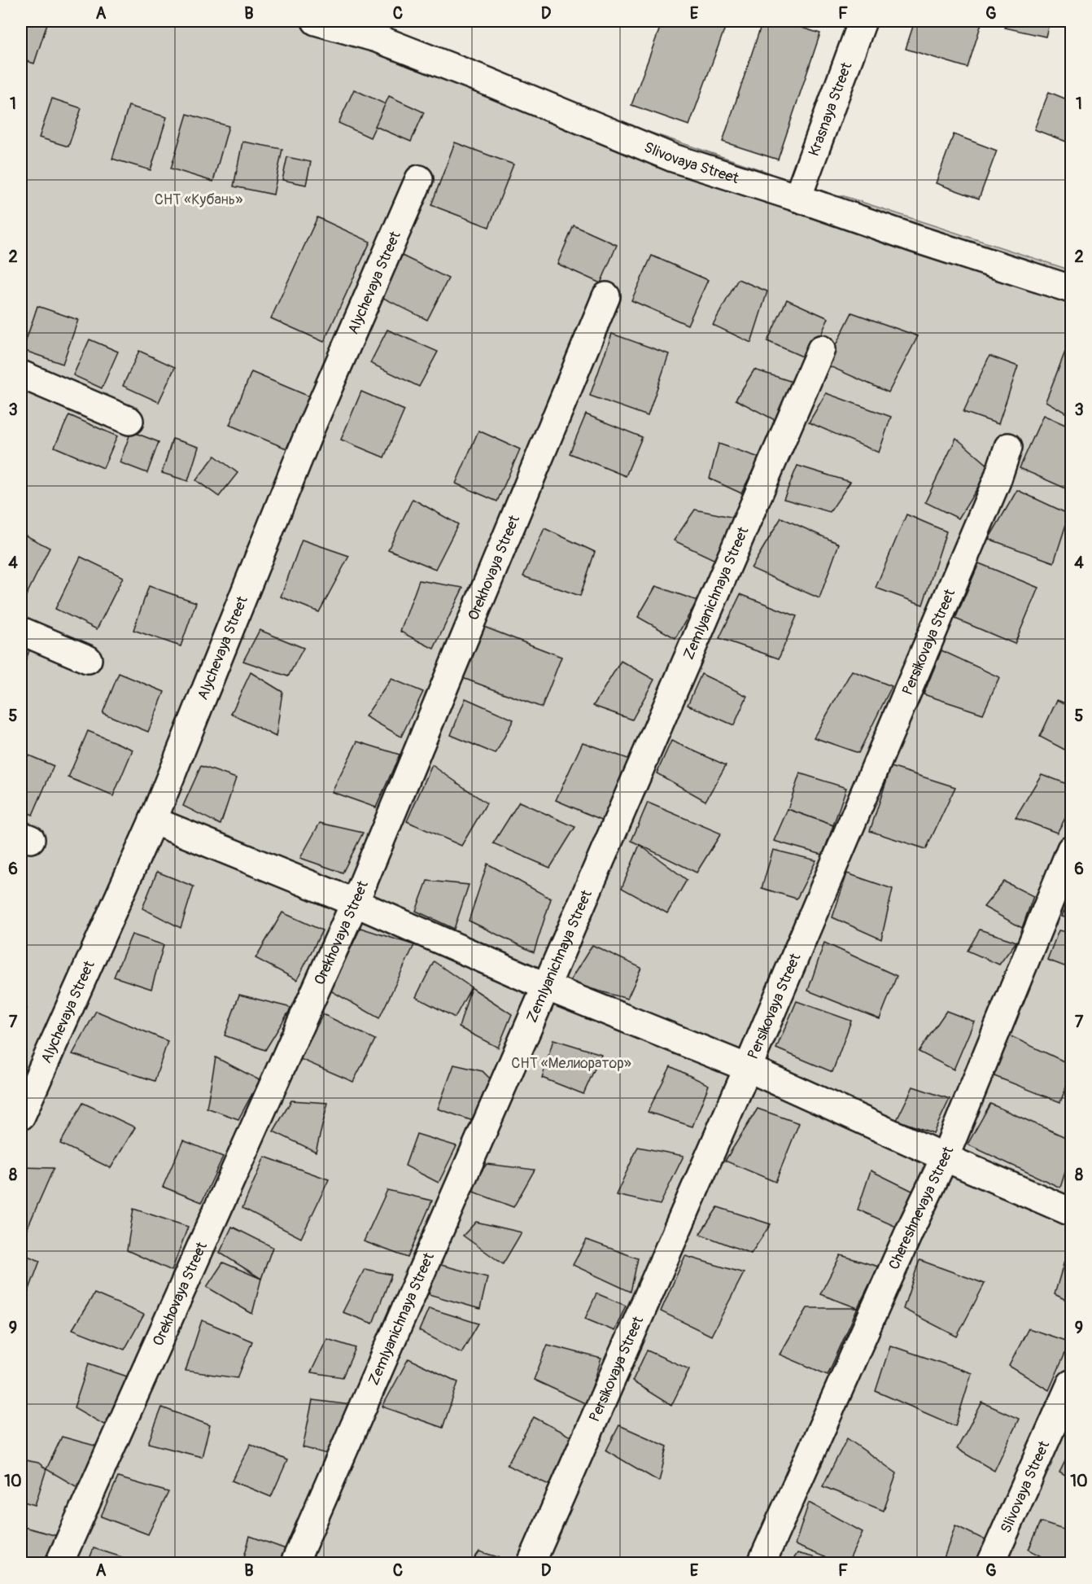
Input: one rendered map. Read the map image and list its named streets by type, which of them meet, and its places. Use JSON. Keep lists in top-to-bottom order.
{
  "streets": {
    "street": [
      "Krasnaya Street",
      "Slivovaya Street",
      "Alychevaya Street",
      "Orekhovaya Street",
      "Zemlyanichnaya Street",
      "Persikovaya Street",
      "Chereshnevaya Street"
    ]
  },
  "crossings": [
    ["Krasnaya Street", "Slivovaya Street"]
  ],
  "parks": ["СНТ «Кубань»", "СНТ «Мелиоратор»"],
  "grid": {
    "columns": [
      "A",
      "B",
      "C",
      "D",
      "E",
      "F",
      "G"
    ],
    "rows": [
      "1",
      "2",
      "3",
      "4",
      "5",
      "6",
      "7",
      "8",
      "9",
      "10"
    ]
  }
}
